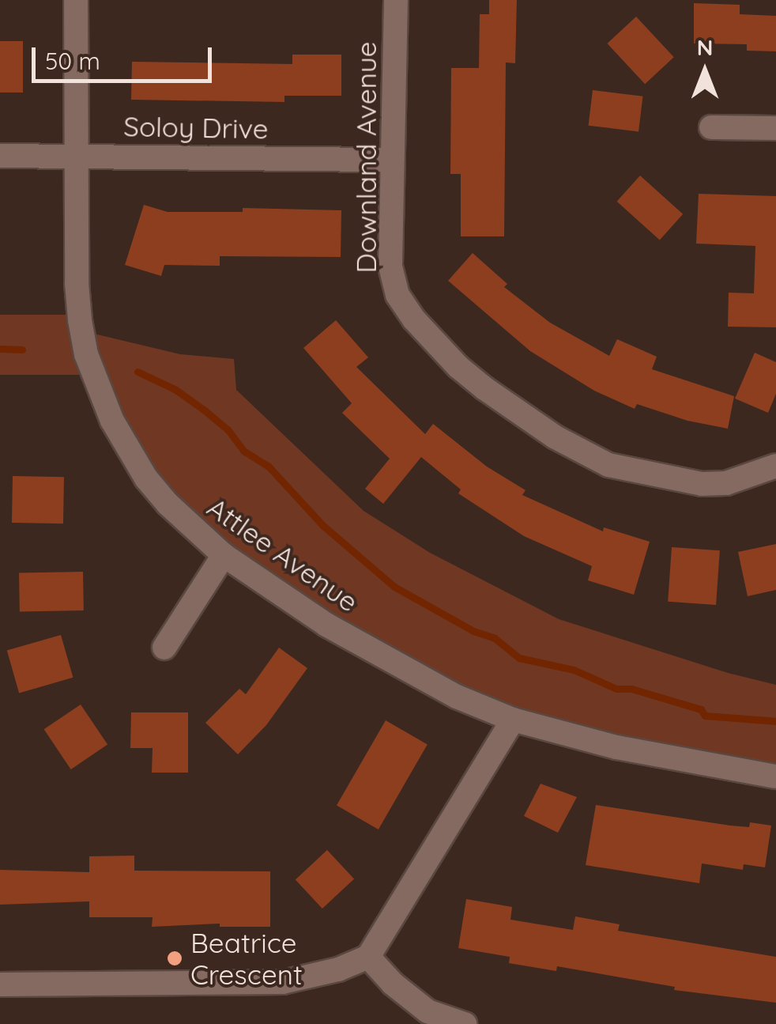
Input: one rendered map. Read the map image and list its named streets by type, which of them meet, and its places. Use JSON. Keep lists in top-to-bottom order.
{
  "streets": {
    "street": ["Soloy Drive", "Downland Avenue", "Attlee Avenue"]
  },
  "crossings": [
    ["Soloy Drive", "Downland Avenue"],
    ["Soloy Drive", "Attlee Avenue"]
  ],
  "places": ["Beatrice Crescent"],
  "scale_bar": "50 m",
  "north": "top"
}
